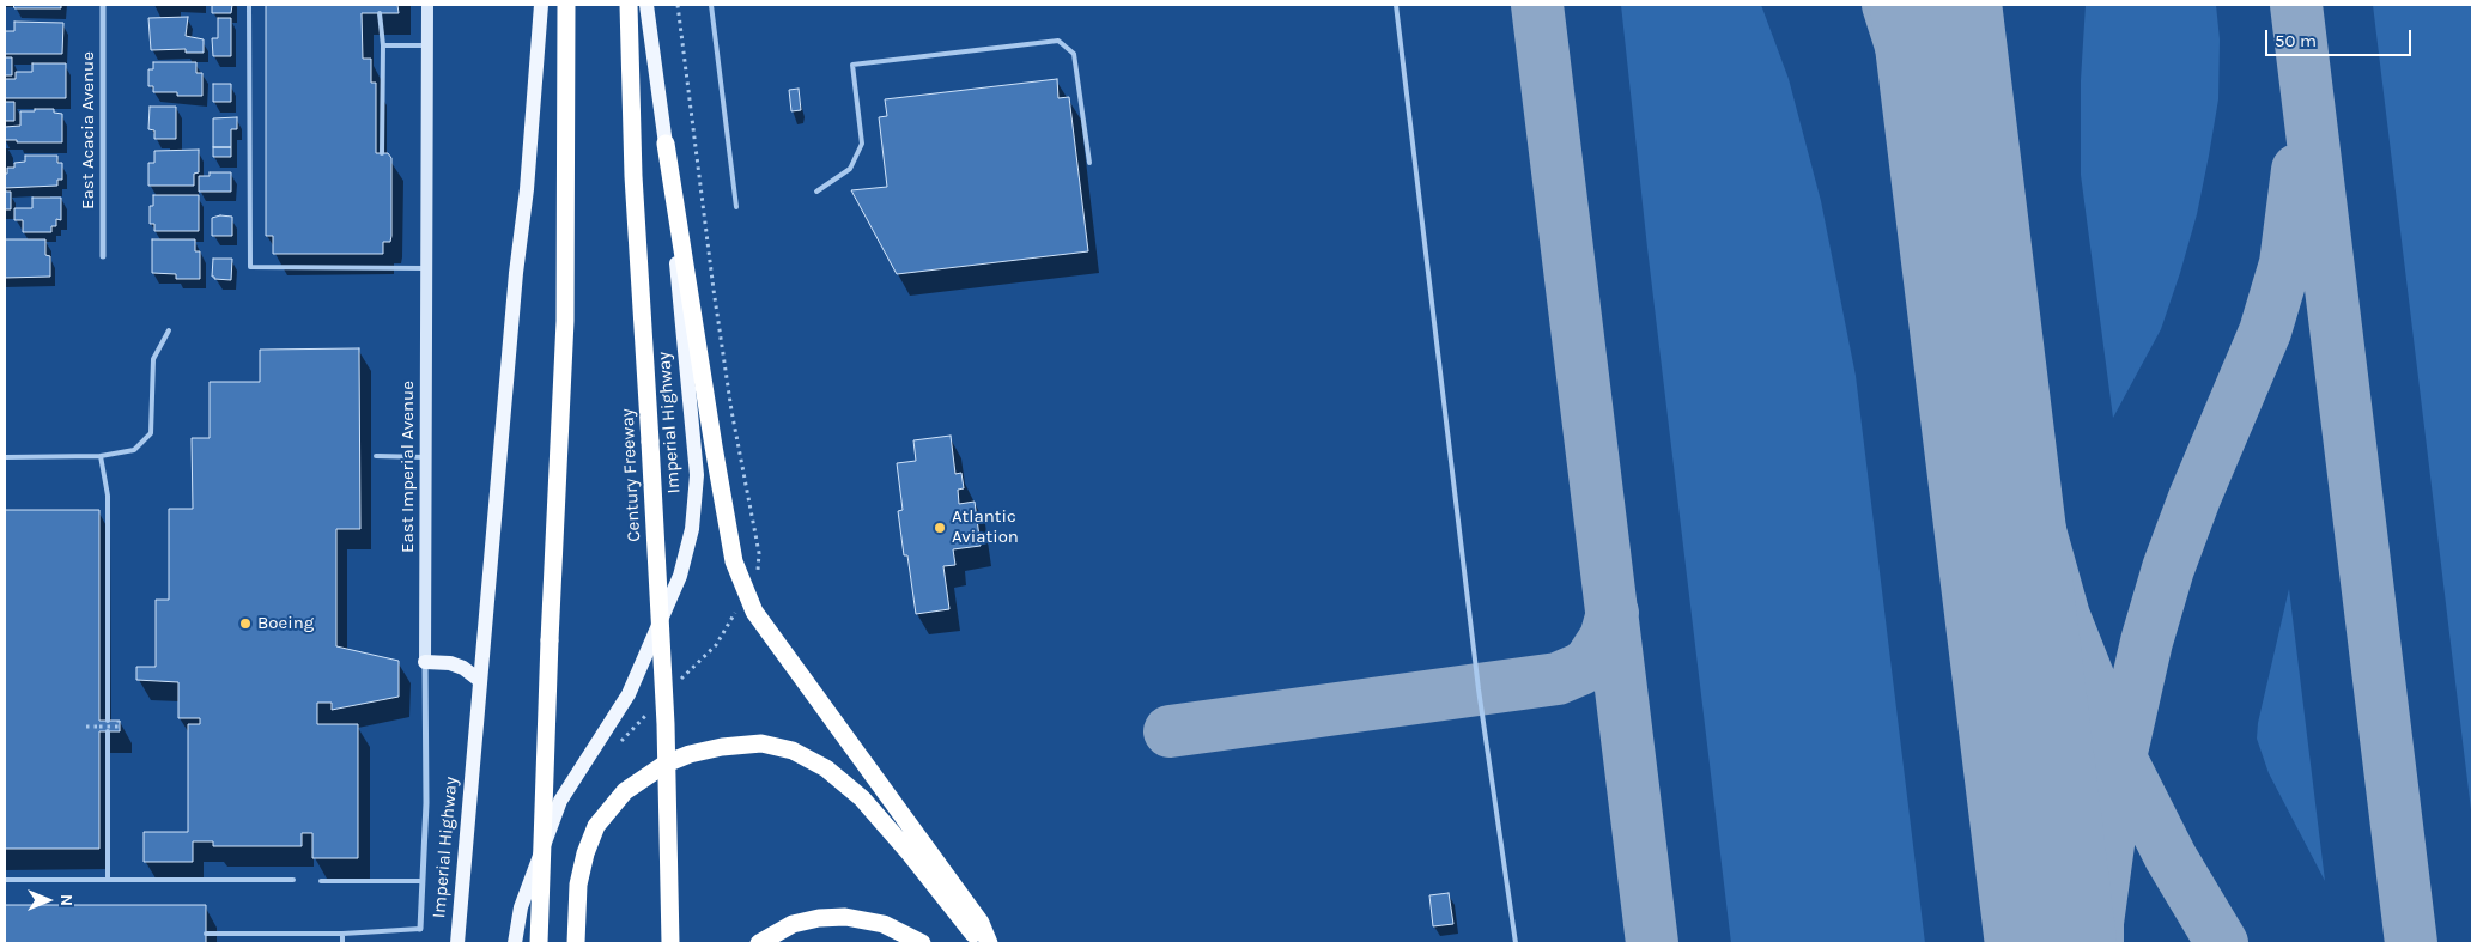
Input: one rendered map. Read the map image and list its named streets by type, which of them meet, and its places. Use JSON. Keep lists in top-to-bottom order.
{
  "streets": {
    "highway": ["Century Freeway"],
    "main road": ["Imperial Highway"],
    "street": ["East Acacia Avenue", "East Imperial Avenue"]
  },
  "places": ["Atlantic Aviation", "Boeing"],
  "scale_bar": "50 m",
  "north": "right"
}
